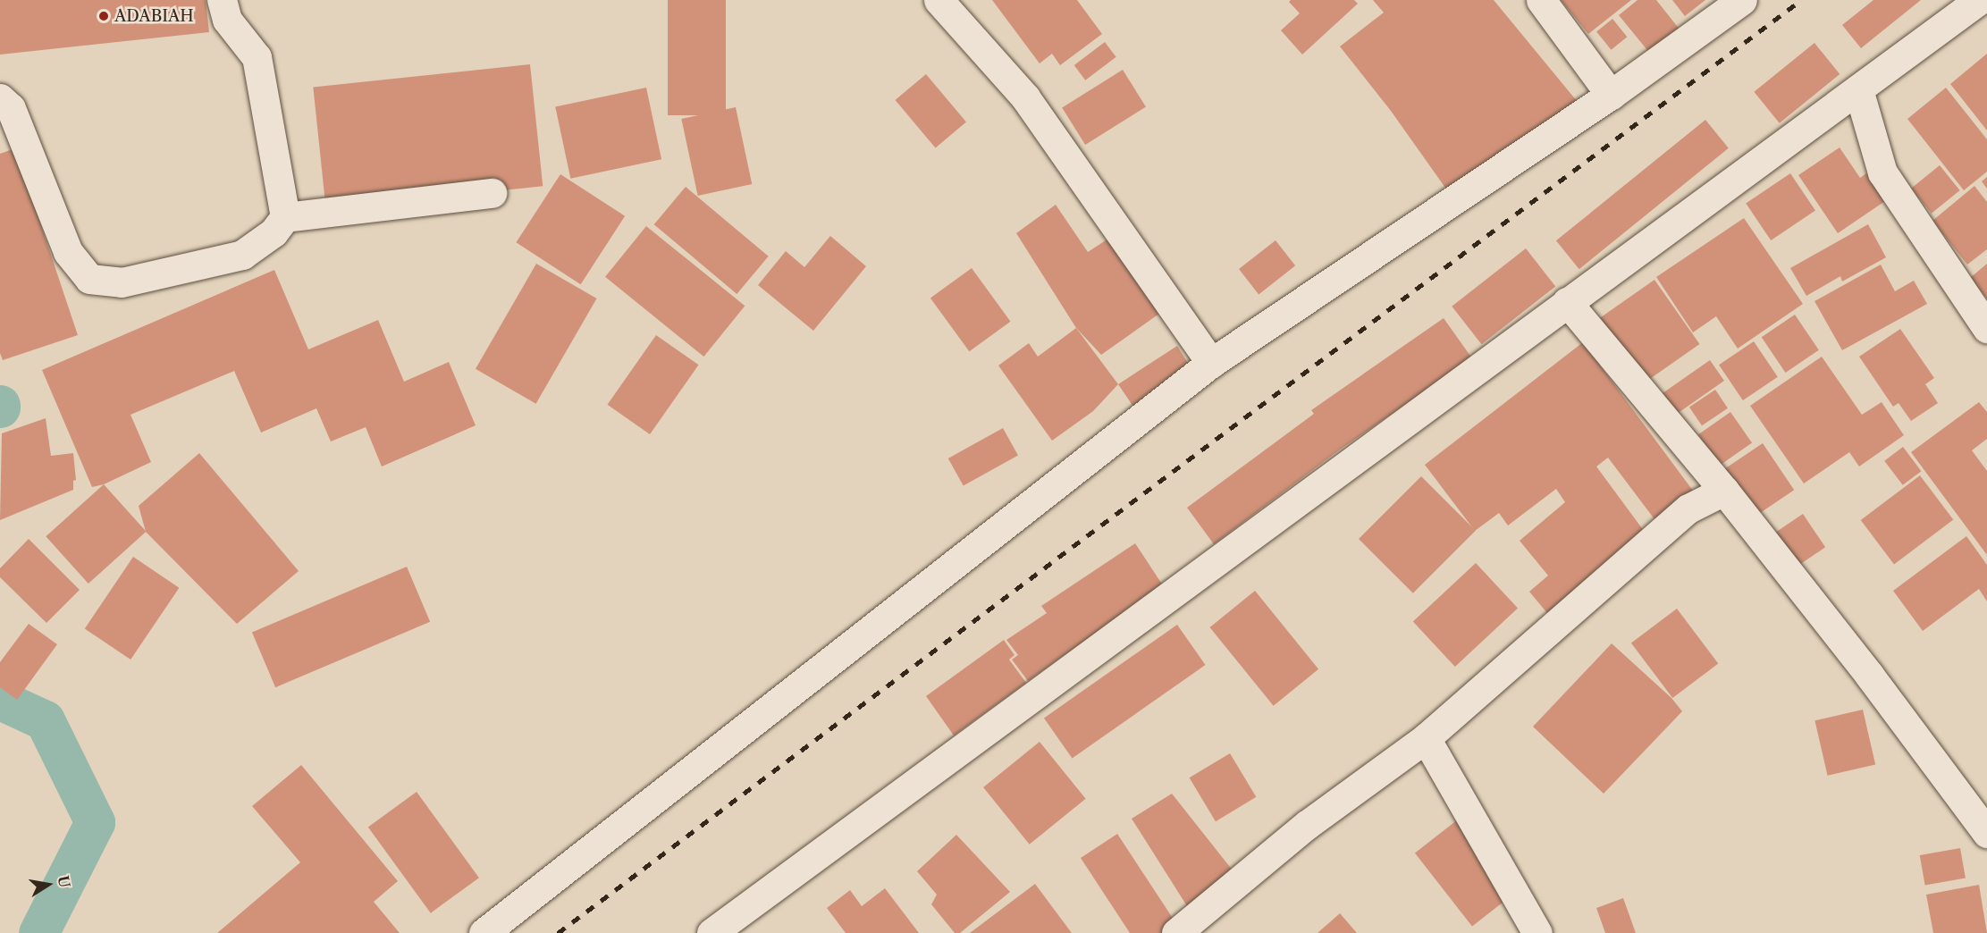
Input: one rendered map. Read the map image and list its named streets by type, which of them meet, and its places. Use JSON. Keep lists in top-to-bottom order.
{
  "places": ["ADABIAH"],
  "north": "right"
}
